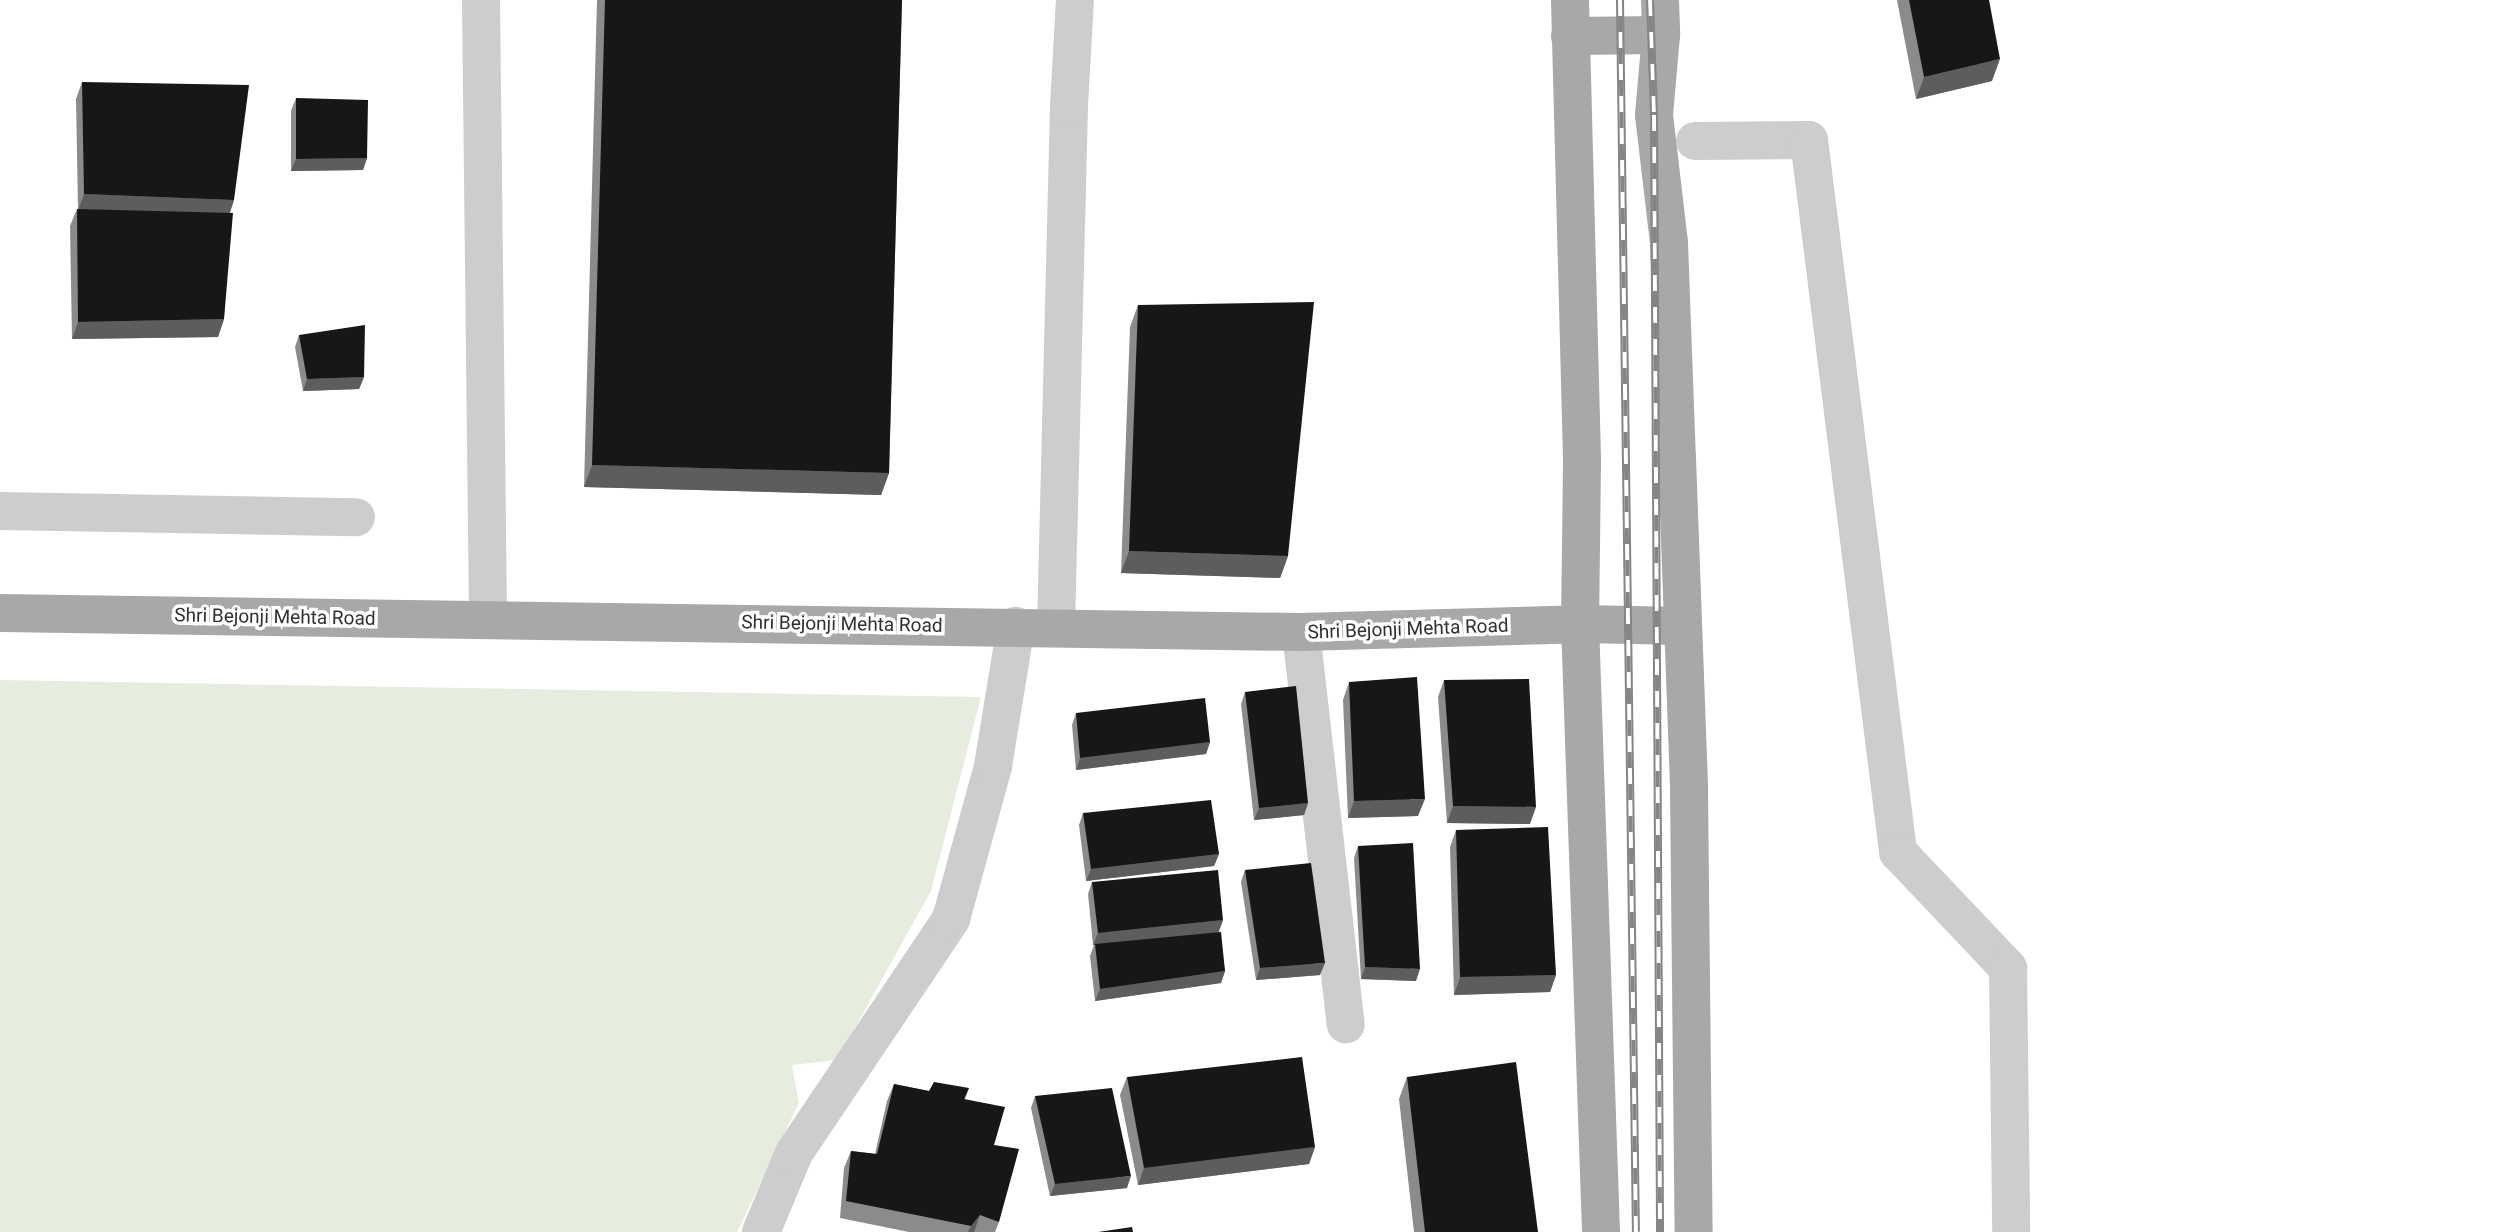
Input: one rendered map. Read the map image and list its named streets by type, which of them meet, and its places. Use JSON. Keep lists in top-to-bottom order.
{
  "streets": {
    "main road": ["Shri Bejonji Mehta Road"]
  }
}
